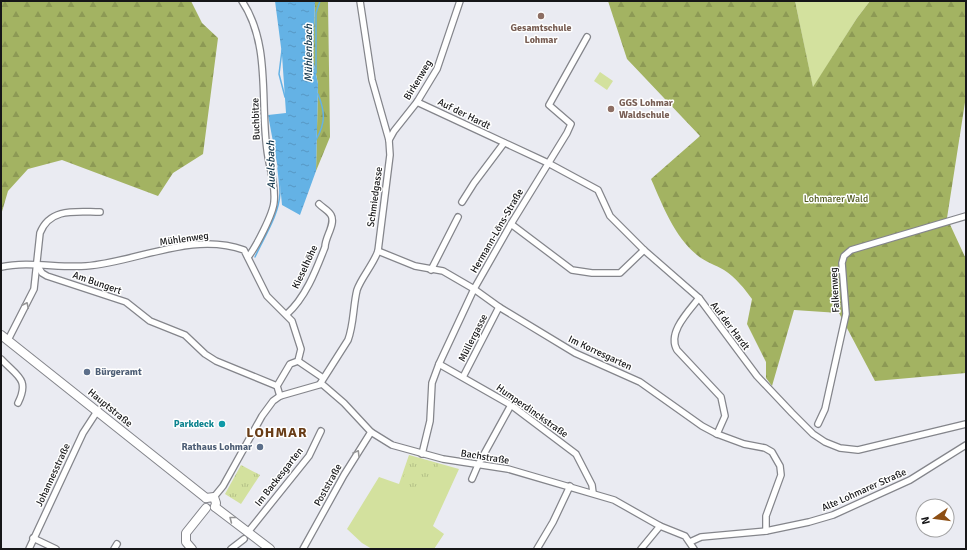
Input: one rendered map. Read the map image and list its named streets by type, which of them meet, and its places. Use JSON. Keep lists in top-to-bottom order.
{
  "streets": {
    "main road": ["Hauptstraße"],
    "street": [
      "Birkenweg",
      "Auf der Hardt",
      "Buchbitze",
      "Schmiedgasse",
      "Hermann-Löns-Straße",
      "Mühlenweg",
      "Kieselhöhe",
      "Am Bungert",
      "Falkenweg",
      "Müllergasse",
      "Im Korresgarten",
      "Humperdinckstraße",
      "Bachstraße",
      "Johannesstraße",
      "Im Backesgarten",
      "Poststraße",
      "Alte Lohmarer Straße"
    ]
  },
  "crossings": [
    ["Birkenweg", "Auf der Hardt"],
    ["Birkenweg", "Schmiedgasse"],
    ["Auf der Hardt", "Hermann-Löns-Straße"],
    ["Buchbitze", "Mühlenweg"],
    ["Schmiedgasse", "Im Korresgarten"],
    ["Schmiedgasse", "Bachstraße"],
    ["Hermann-Löns-Straße", "Im Korresgarten"],
    ["Hermann-Löns-Straße", "Humperdinckstraße"],
    ["Hermann-Löns-Straße", "Bachstraße"],
    ["Mühlenweg", "Kieselhöhe"],
    ["Mühlenweg", "Am Bungert"],
    ["Müllergasse", "Im Korresgarten"],
    ["Müllergasse", "Humperdinckstraße"],
    ["Im Korresgarten", "Alte Lohmarer Straße"],
    ["Hauptstraße", "Johannesstraße"],
    ["Humperdinckstraße", "Bachstraße"],
    ["Bachstraße", "Poststraße"],
    ["Bachstraße", "Alte Lohmarer Straße"]
  ],
  "one_way": ["Poststraße"],
  "districts": ["LOHMAR"],
  "water": ["Mühlenbach", "Auelsbach"],
  "parks": ["Lohmarer Wald"],
  "places": [
    "Gesamtschule Lohmar",
    "GGS Lohmar Waldschule",
    "Bürgeramt",
    "Parkdeck",
    "Rathaus Lohmar"
  ],
  "north": "left"
}
